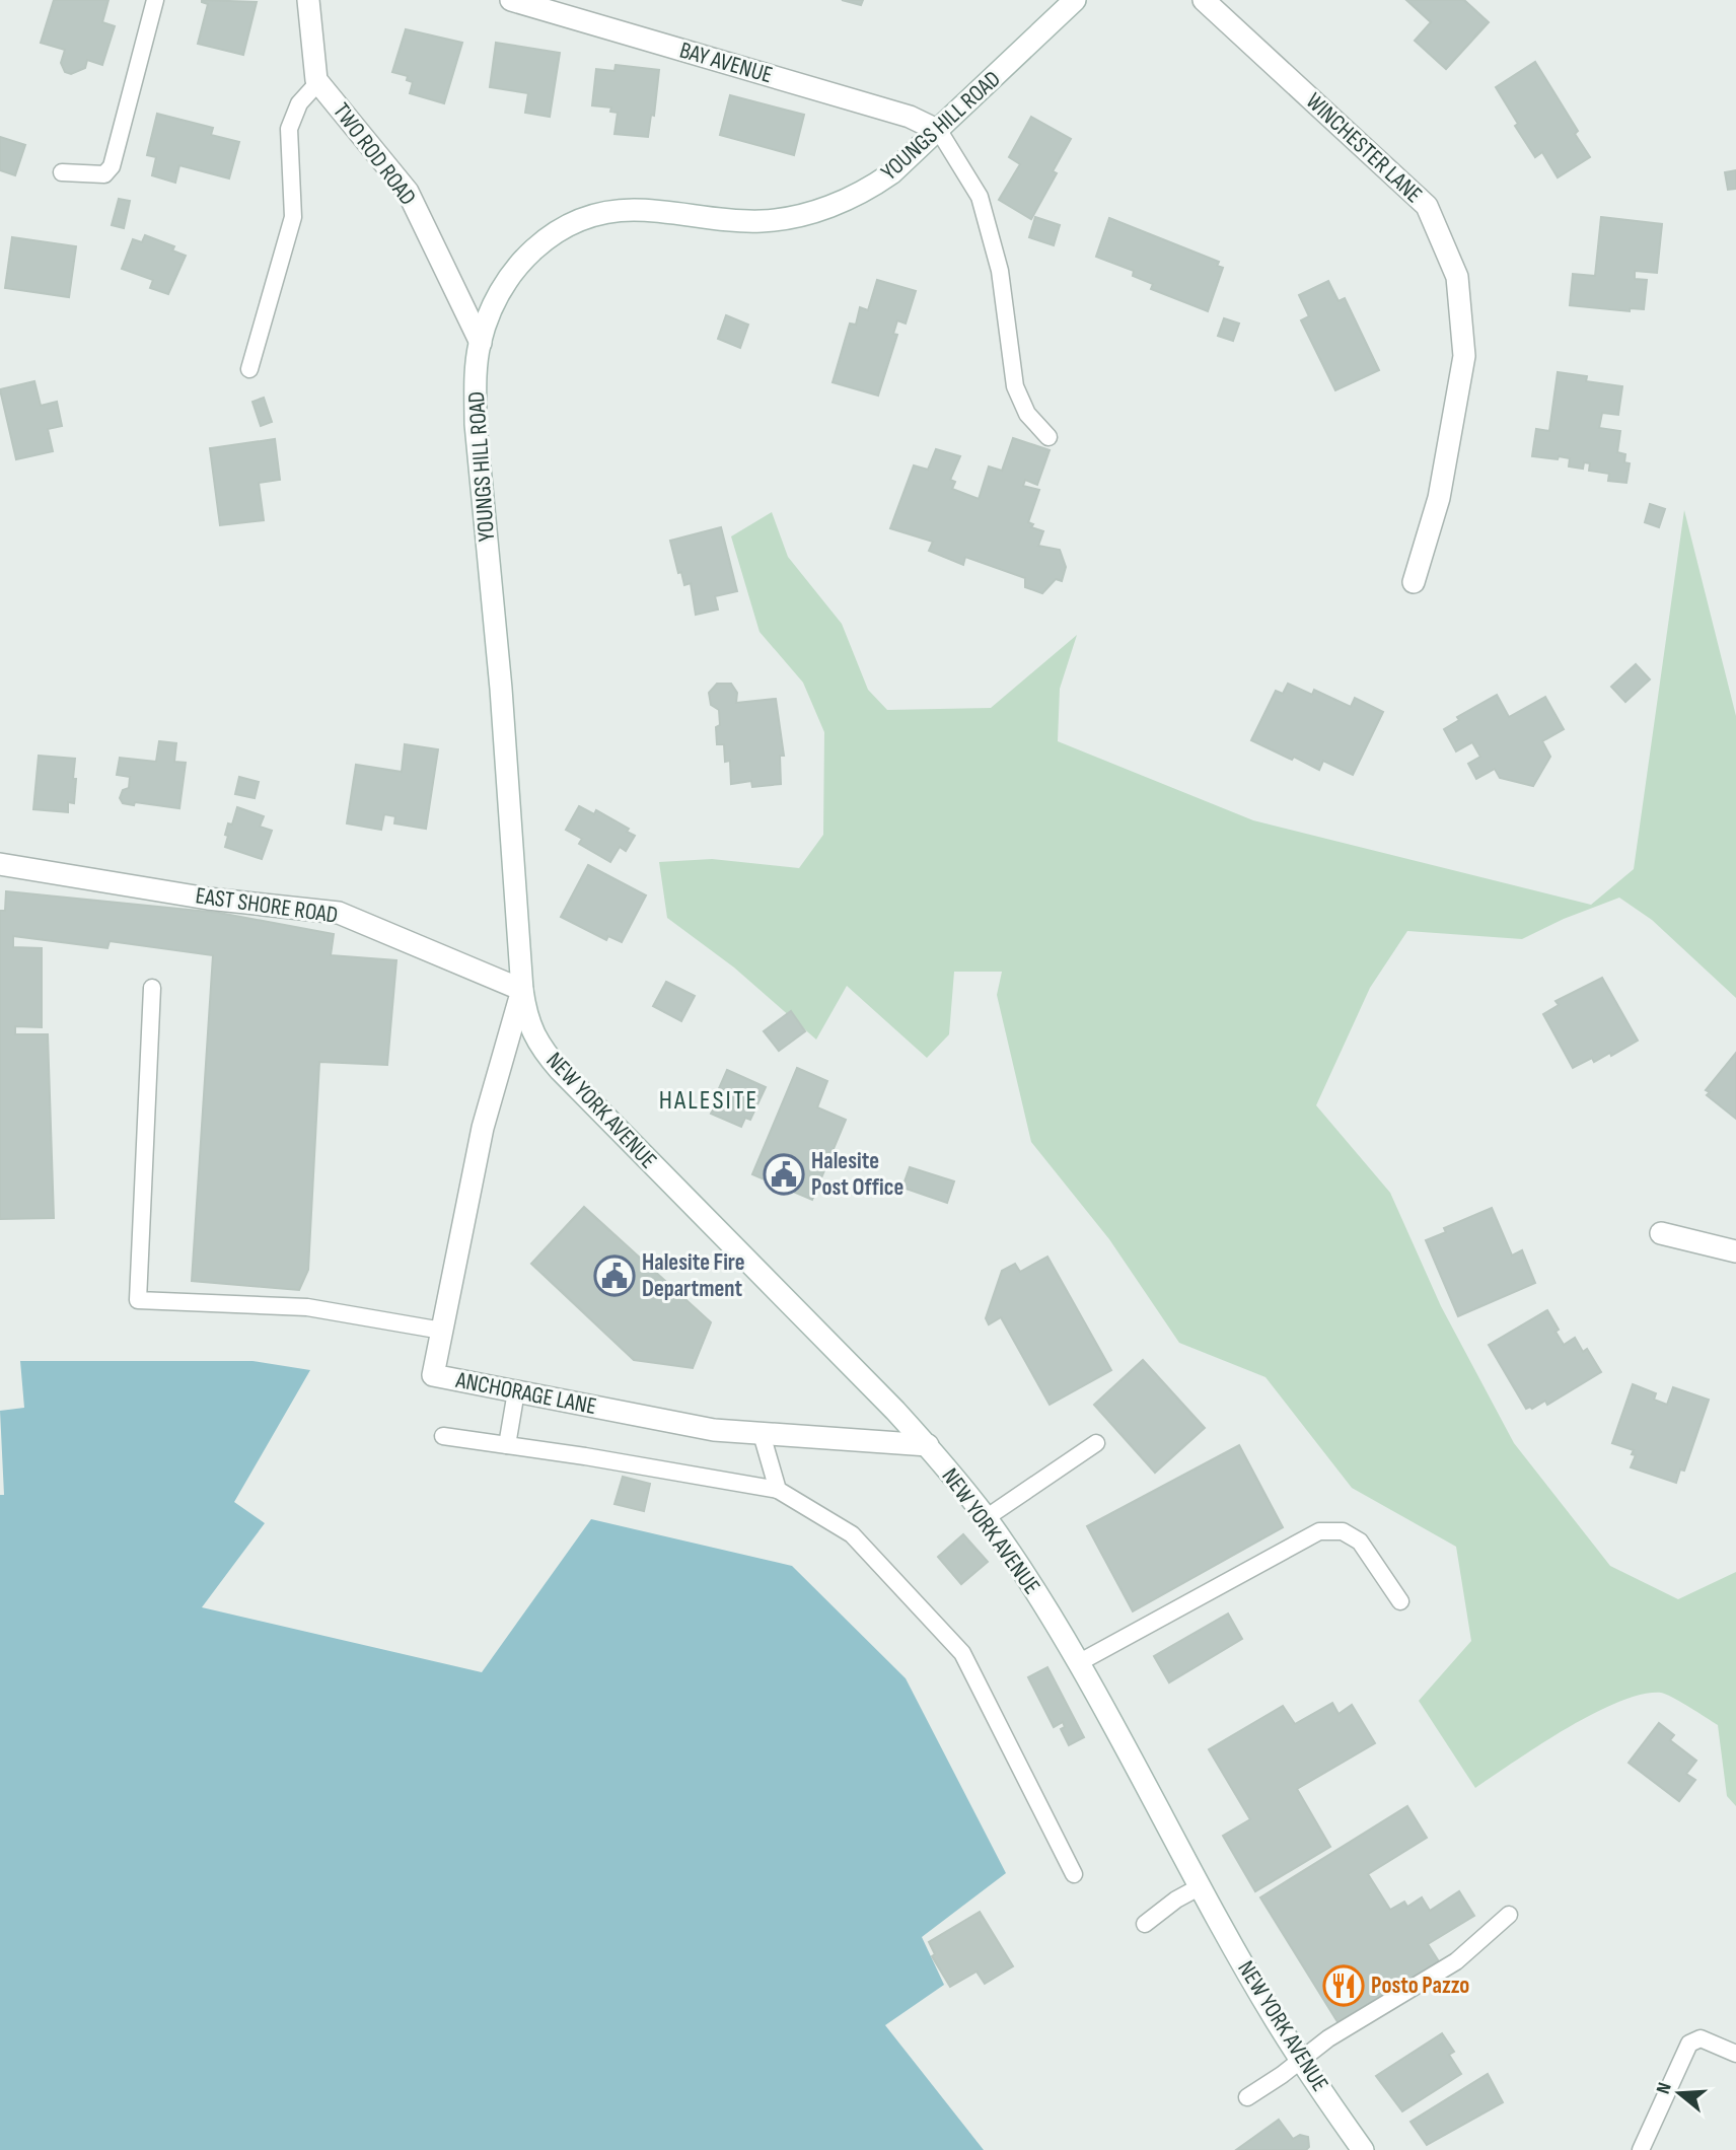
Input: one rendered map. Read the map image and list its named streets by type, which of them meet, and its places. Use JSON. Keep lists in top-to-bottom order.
{
  "streets": {
    "street": [
      "BAY AVENUE",
      "YOUNGS HILL ROAD",
      "WINCHESTER LANE",
      "TWO ROD ROAD",
      "EAST SHORE ROAD",
      "NEW YORK AVENUE",
      "ANCHORAGE LANE"
    ]
  },
  "crossings": [
    ["BAY AVENUE", "YOUNGS HILL ROAD"],
    ["YOUNGS HILL ROAD", "TWO ROD ROAD"],
    ["YOUNGS HILL ROAD", "EAST SHORE ROAD"],
    ["YOUNGS HILL ROAD", "NEW YORK AVENUE"],
    ["YOUNGS HILL ROAD", "ANCHORAGE LANE"],
    ["EAST SHORE ROAD", "NEW YORK AVENUE"],
    ["EAST SHORE ROAD", "ANCHORAGE LANE"],
    ["NEW YORK AVENUE", "ANCHORAGE LANE"]
  ],
  "districts": ["HALESITE"],
  "places": {
    "public building": ["Halesite Post Office", "Halesite Fire Department"],
    "restaurant": ["Posto Pazzo"]
  },
  "north": "left"
}
